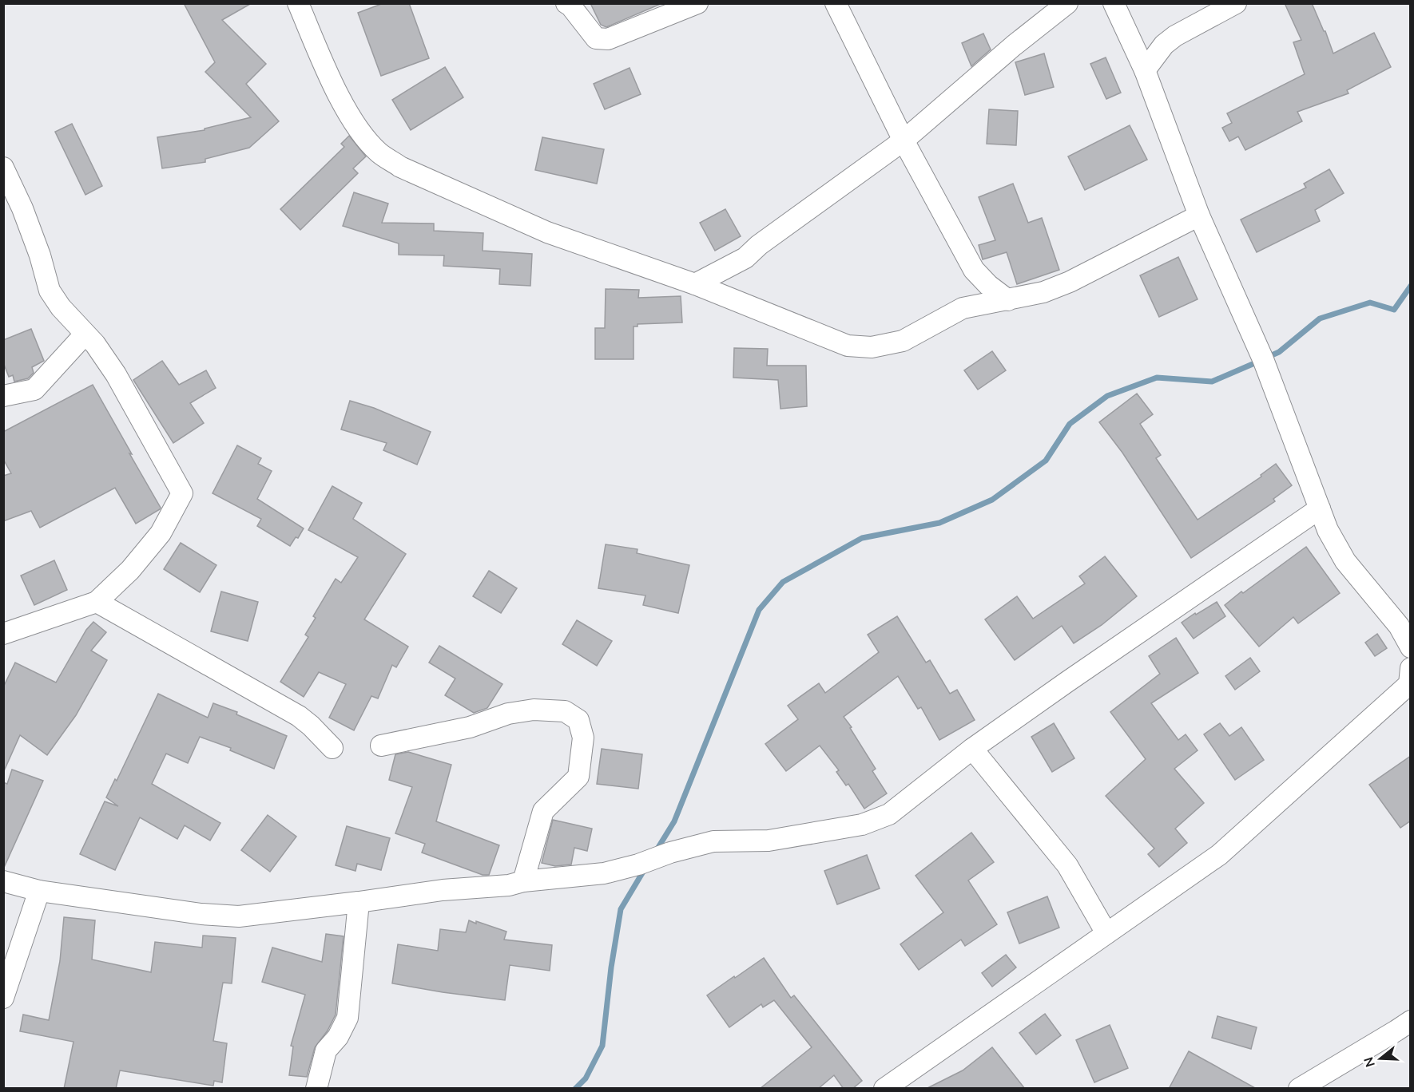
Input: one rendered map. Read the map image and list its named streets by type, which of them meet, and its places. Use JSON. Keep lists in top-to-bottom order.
{
  "north": "left"
}
